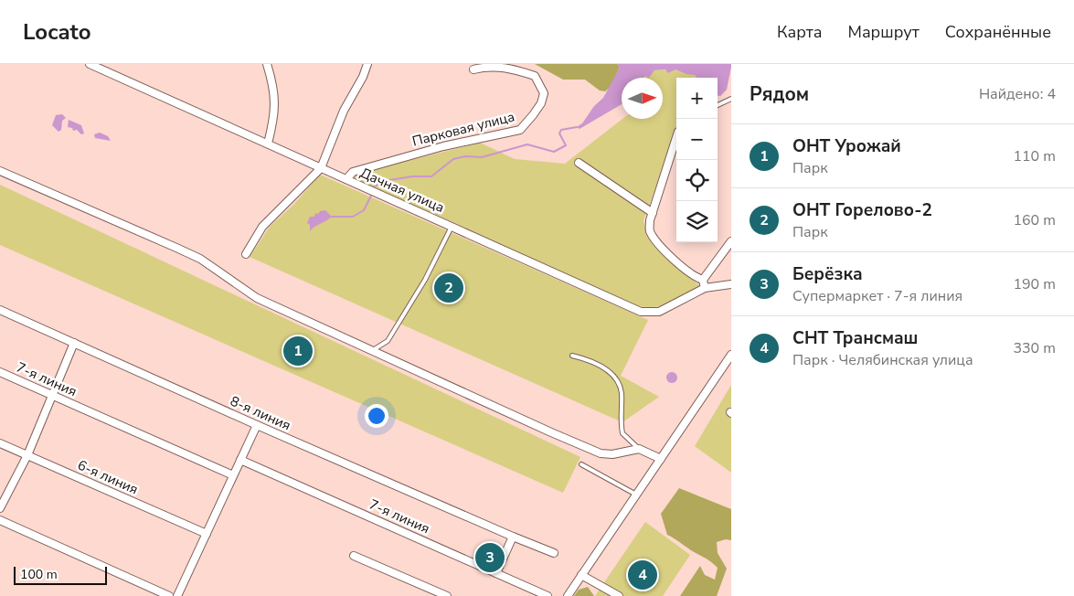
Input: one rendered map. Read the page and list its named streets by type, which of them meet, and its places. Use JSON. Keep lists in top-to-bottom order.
{
  "streets": {
    "street": [
      "Парковая улица",
      "Дачная улица",
      "7-я линия",
      "8-я линия",
      "6-я линия"
    ]
  },
  "crossings": [
    ["Парковая улица", "Дачная улица"]
  ],
  "scale_bar": "100 m",
  "north": "right",
  "page": {
    "header": "Locato",
    "nav": ["Карта", "Маршрут", "Сохранённые"],
    "heading": ["Рядом", "Найдено: 4"],
    "map_buttons": ["+", "−"],
    "list": [
      {
        "mark": "1",
        "name": "ОНТ Урожай",
        "note": "Парк",
        "value": "110 m"
      },
      {
        "mark": "2",
        "name": "ОНТ Горелово-2",
        "note": "Парк",
        "value": "160 m"
      },
      {
        "mark": "3",
        "name": "Берёзка",
        "note": "Супермаркет · 7-я линия",
        "value": "190 m"
      },
      {
        "mark": "4",
        "name": "СНТ Трансмаш",
        "note": "Парк · Челябинская улица",
        "value": "330 m"
      }
    ],
    "pins": [
      "2",
      "1",
      "3",
      "4"
    ],
    "scale": "100 m"
  }
}
